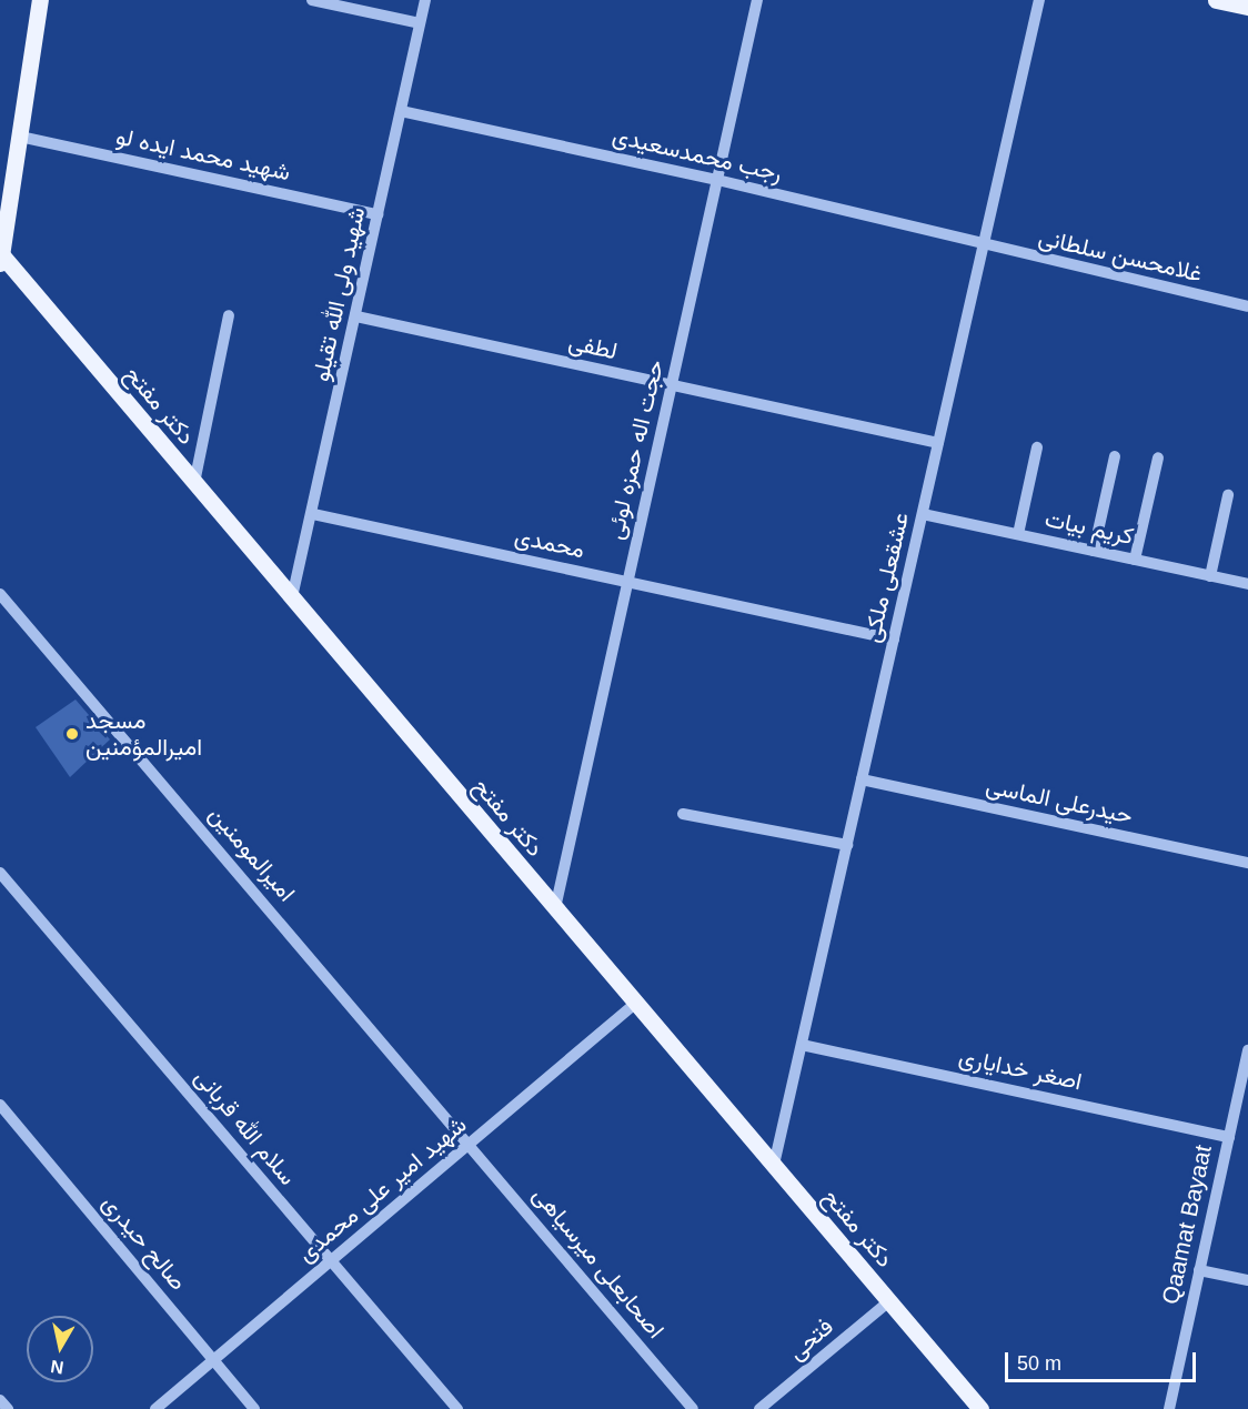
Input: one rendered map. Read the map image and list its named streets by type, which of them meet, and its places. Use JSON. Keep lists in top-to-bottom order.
{
  "streets": {
    "main road": ["دکتر مفتح"],
    "street": [
      "شهید محمد ایده لو",
      "رجب محمدسعیدی",
      "غلامحسن سلطانی",
      "شهید ولی الله تقیلو",
      "لطفی",
      "حجت اله حمزه لوئی",
      "کریم بیات",
      "محمدی",
      "عشقعلی ملکی",
      "حیدرعلی الماسی",
      "امیرالمومنین",
      "اصغر خدایاری",
      "سلام الله قربانی",
      "شهید امیر علی محمدی",
      "Qaamat Bayaat",
      "صالح حیدری",
      "اصحابعلی میرسیاهی",
      "فتحی"
    ]
  },
  "crossings": [
    ["شهید محمد ایده لو", "شهید ولی الله تقیلو"],
    ["رجب محمدسعیدی", "غلامحسن سلطانی"],
    ["رجب محمدسعیدی", "شهید ولی الله تقیلو"],
    ["رجب محمدسعیدی", "حجت اله حمزه لوئی"],
    ["رجب محمدسعیدی", "عشقعلی ملکی"],
    ["غلامحسن سلطانی", "عشقعلی ملکی"],
    ["شهید ولی الله تقیلو", "لطفی"],
    ["شهید ولی الله تقیلو", "دکتر مفتح"],
    ["شهید ولی الله تقیلو", "محمدی"],
    ["لطفی", "حجت اله حمزه لوئی"],
    ["لطفی", "عشقعلی ملکی"],
    ["دکتر مفتح", "حجت اله حمزه لوئی"],
    ["دکتر مفتح", "عشقعلی ملکی"],
    ["دکتر مفتح", "شهید امیر علی محمدی"],
    ["دکتر مفتح", "فتحی"],
    ["حجت اله حمزه لوئی", "محمدی"],
    ["کریم بیات", "عشقعلی ملکی"],
    ["محمدی", "عشقعلی ملکی"],
    ["عشقعلی ملکی", "حیدرعلی الماسی"],
    ["عشقعلی ملکی", "اصغر خدایاری"],
    ["امیرالمومنین", "شهید امیر علی محمدی"],
    ["امیرالمومنین", "اصحابعلی میرسیاهی"],
    ["اصغر خدایاری", "Qaamat Bayaat"],
    ["سلام الله قربانی", "شهید امیر علی محمدی"],
    ["شهید امیر علی محمدی", "صالح حیدری"],
    ["شهید امیر علی محمدی", "اصحابعلی میرسیاهی"]
  ],
  "places": ["مسجد امیرالمؤمنین"],
  "scale_bar": "50 m",
  "north": "bottom"
}
